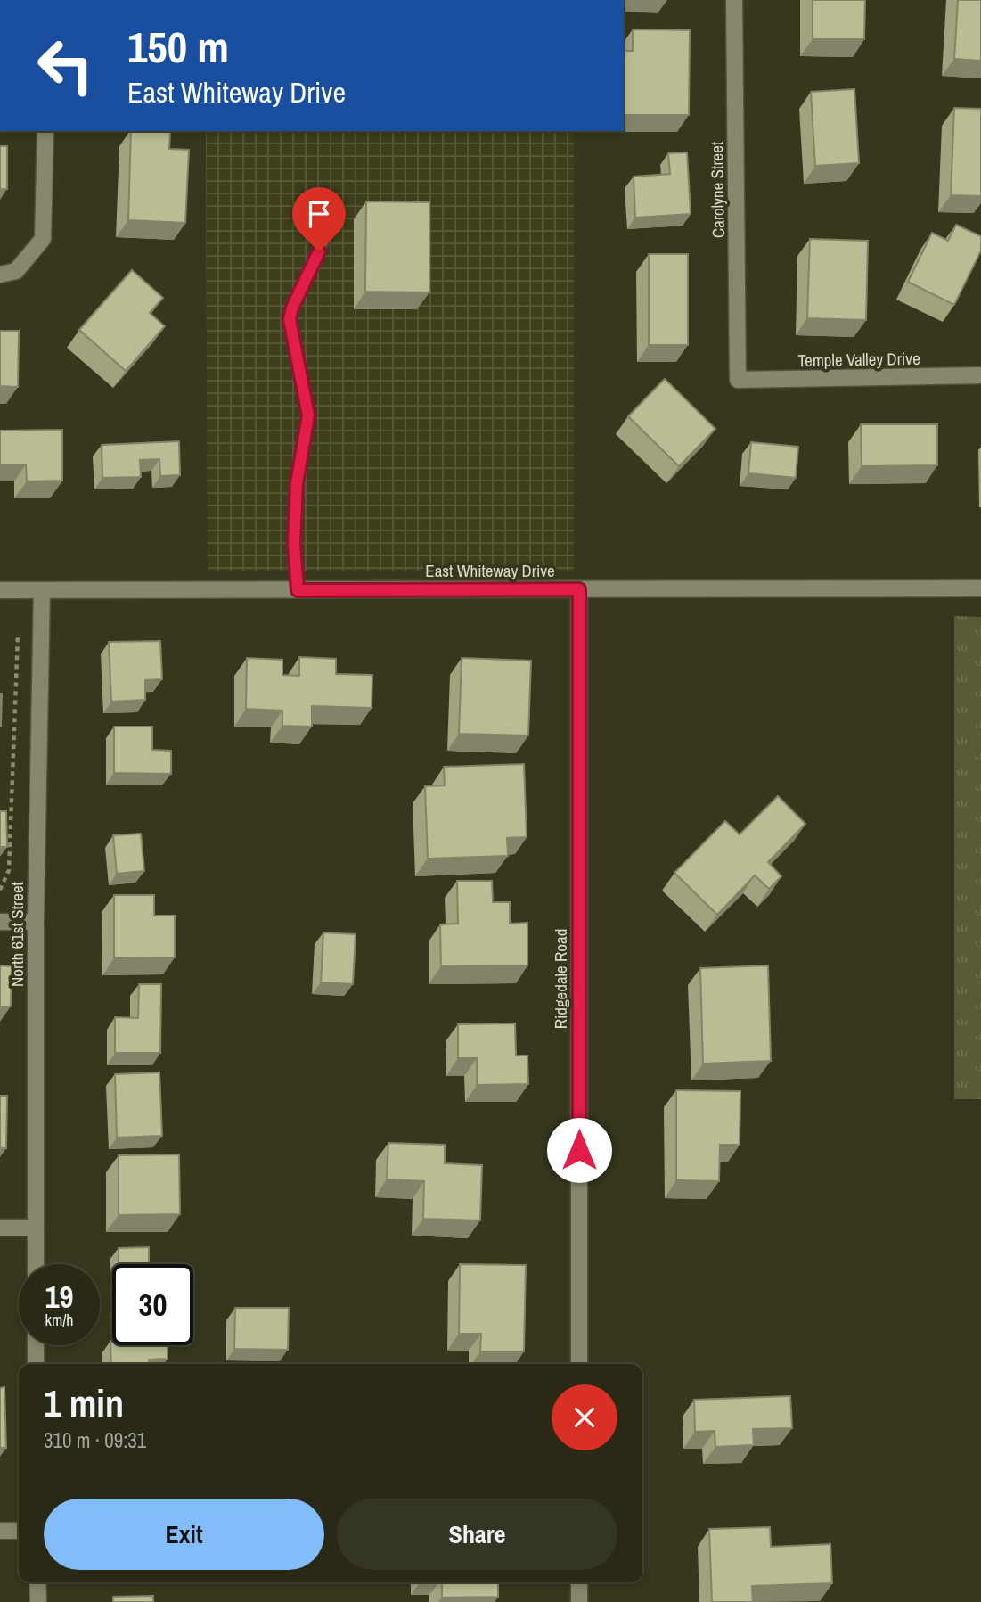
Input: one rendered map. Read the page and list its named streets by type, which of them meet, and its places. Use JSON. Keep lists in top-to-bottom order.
{
  "streets": {
    "street": [
      "Carolyne Street",
      "Temple Valley Drive",
      "East Whiteway Drive",
      "North 61st Street",
      "Ridgedale Road"
    ]
  },
  "crossings": [
    ["Carolyne Street", "Temple Valley Drive"],
    ["East Whiteway Drive", "North 61st Street"],
    ["East Whiteway Drive", "Ridgedale Road"]
  ],
  "page": {
    "turn": ["150 m", "East Whiteway Drive"],
    "speed": "19 km/h",
    "limit": "30",
    "heading": ["1 min", "310 m · 09:31"],
    "buttons": ["Exit", "Share"]
  }
}
